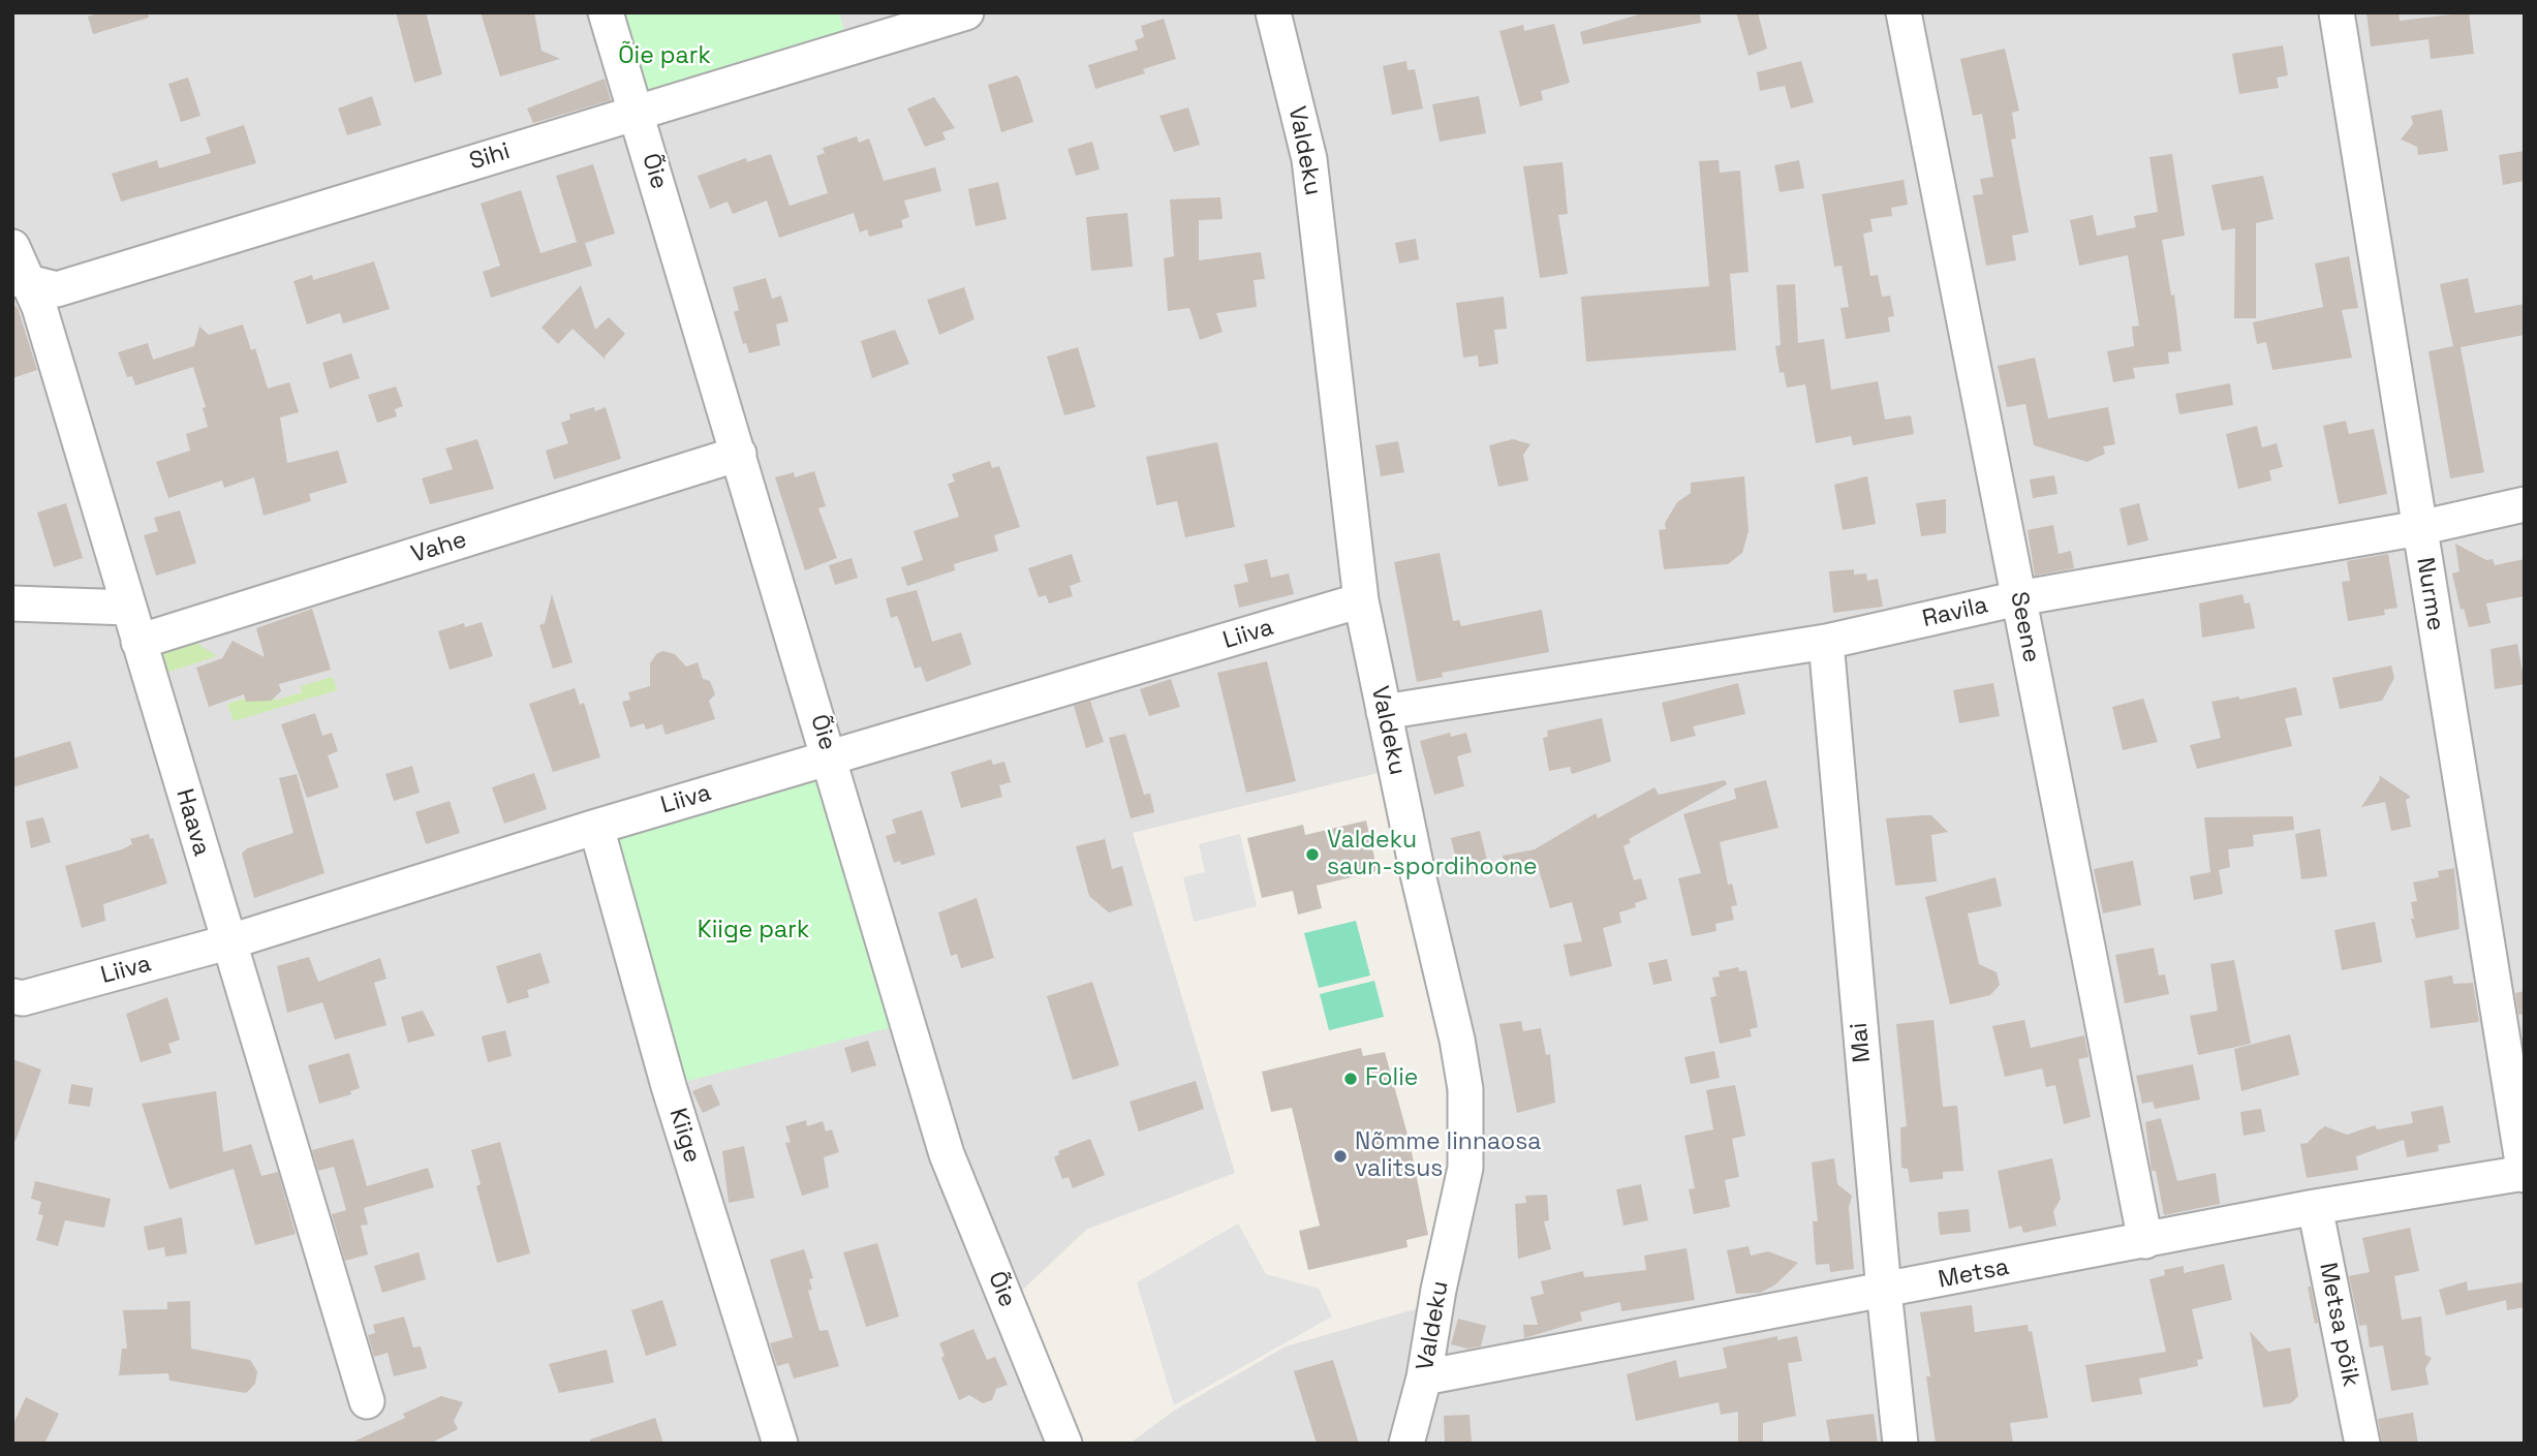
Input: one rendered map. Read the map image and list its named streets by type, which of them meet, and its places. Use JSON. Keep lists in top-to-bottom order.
{
  "streets": {
    "street": [
      "Valdeku",
      "Sihi",
      "Õie",
      "Vahe",
      "Nurme",
      "Ravila",
      "Seene",
      "Liiva",
      "Haava",
      "Mai",
      "Kiige",
      "Metsa",
      "Metsa põik"
    ]
  },
  "crossings": [
    ["Valdeku", "Ravila"],
    ["Valdeku", "Liiva"],
    ["Valdeku", "Metsa"],
    ["Sihi", "Õie"],
    ["Sihi", "Haava"],
    ["Õie", "Vahe"],
    ["Õie", "Liiva"],
    ["Vahe", "Haava"],
    ["Nurme", "Ravila"],
    ["Nurme", "Metsa"],
    ["Ravila", "Seene"],
    ["Ravila", "Mai"],
    ["Seene", "Metsa"],
    ["Liiva", "Haava"],
    ["Liiva", "Kiige"],
    ["Mai", "Metsa"],
    ["Metsa", "Metsa põik"]
  ],
  "parks": ["Õie park", "Kiige park"],
  "places": ["Valdeku saun-spordihoone", "Folie", "Nõmme linnaosa valitsus"]
}
